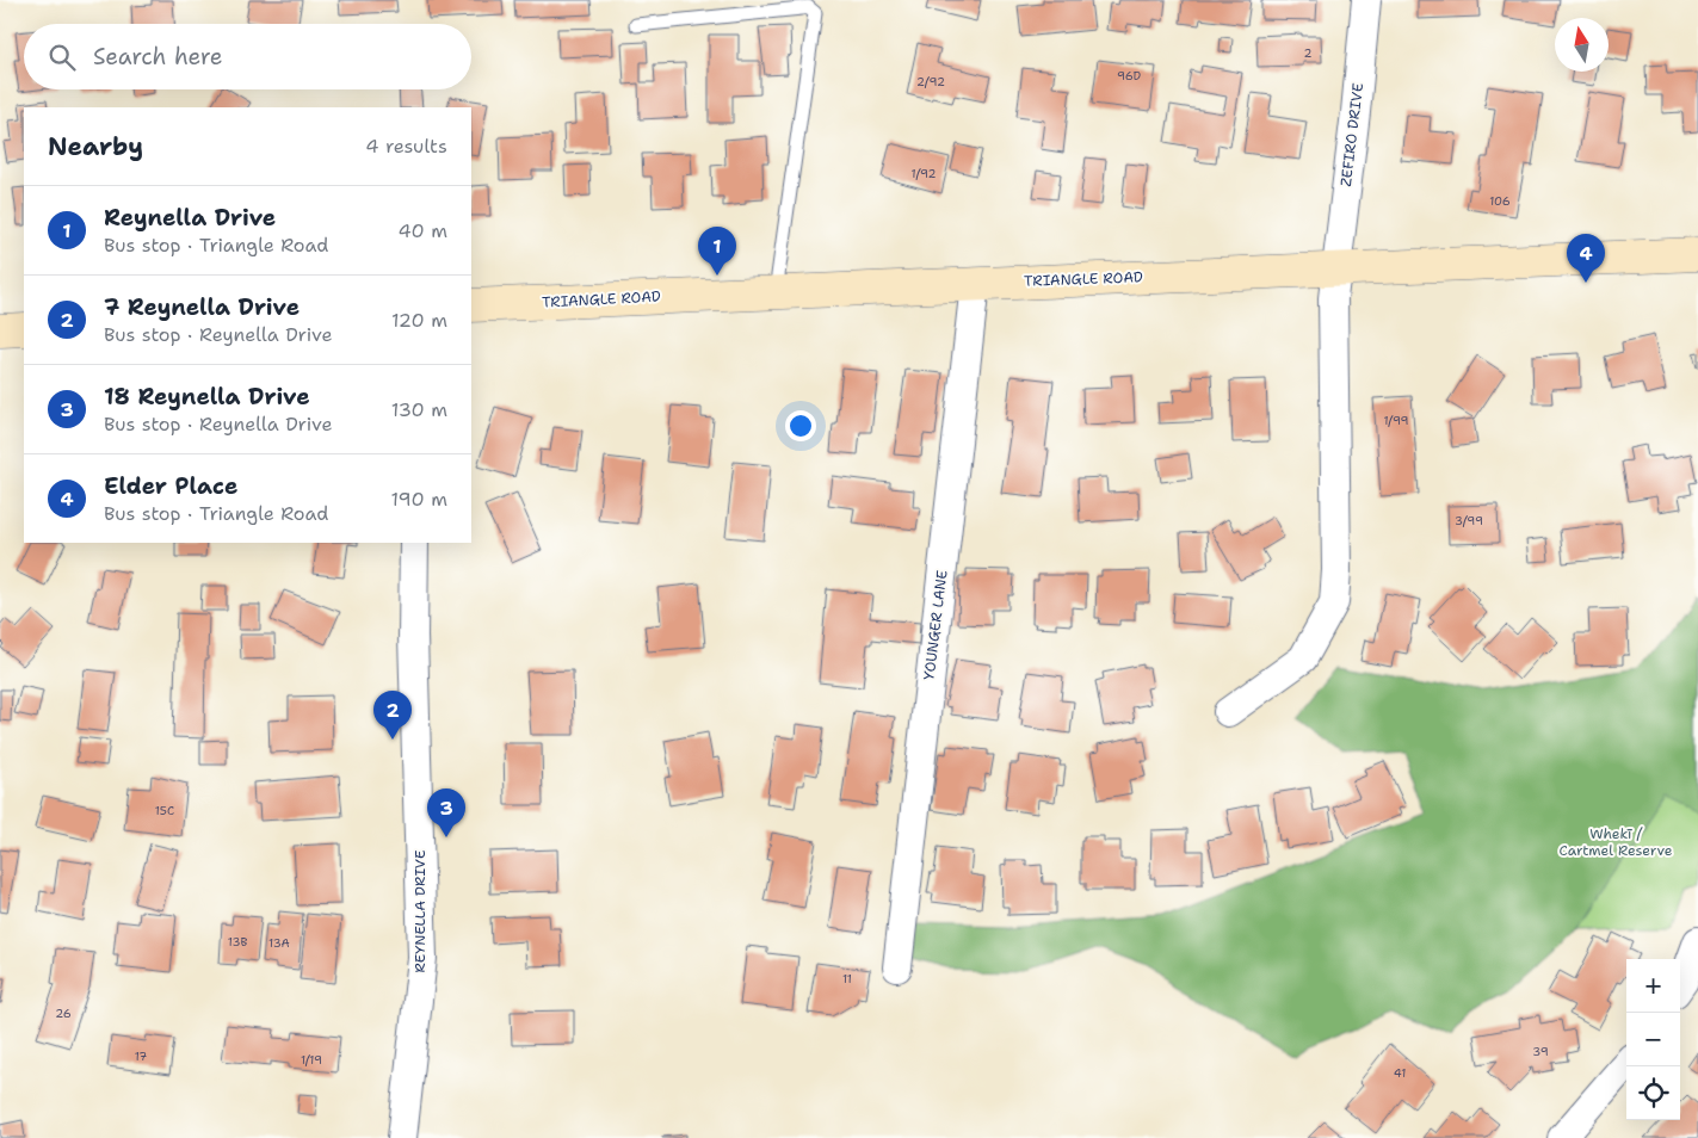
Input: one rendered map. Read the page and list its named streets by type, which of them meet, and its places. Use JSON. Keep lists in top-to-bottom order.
{
  "streets": {
    "main road": ["TRIANGLE ROAD"],
    "street": ["ZEFIRO DRIVE", "YOUNGER LANE", "REYNELLA DRIVE"]
  },
  "crossings": [
    ["ZEFIRO DRIVE", "TRIANGLE ROAD"],
    ["TRIANGLE ROAD", "YOUNGER LANE"]
  ],
  "parks": ["Whekī / Cartmel Reserve"],
  "house_numbers": [
    "2",
    "96D",
    "2/92",
    "1/92",
    "106",
    "1/99",
    "3/99",
    "15C",
    "13B",
    "13A",
    "11",
    "26",
    "39",
    "17",
    "1/19",
    "41"
  ],
  "north": "top",
  "page": {
    "search": "Search here",
    "heading": ["Nearby", "4 results"],
    "list": [
      {
        "mark": "1",
        "name": "Reynella Drive",
        "note": "Bus stop · Triangle Road",
        "value": "40 m"
      },
      {
        "mark": "2",
        "name": "7 Reynella Drive",
        "note": "Bus stop · Reynella Drive",
        "value": "120 m"
      },
      {
        "mark": "3",
        "name": "18 Reynella Drive",
        "note": "Bus stop · Reynella Drive",
        "value": "130 m"
      },
      {
        "mark": "4",
        "name": "Elder Place",
        "note": "Bus stop · Triangle Road",
        "value": "190 m"
      }
    ],
    "pins": [
      "1",
      "4",
      "2",
      "3"
    ],
    "map_buttons": ["+", "−"]
  }
}
